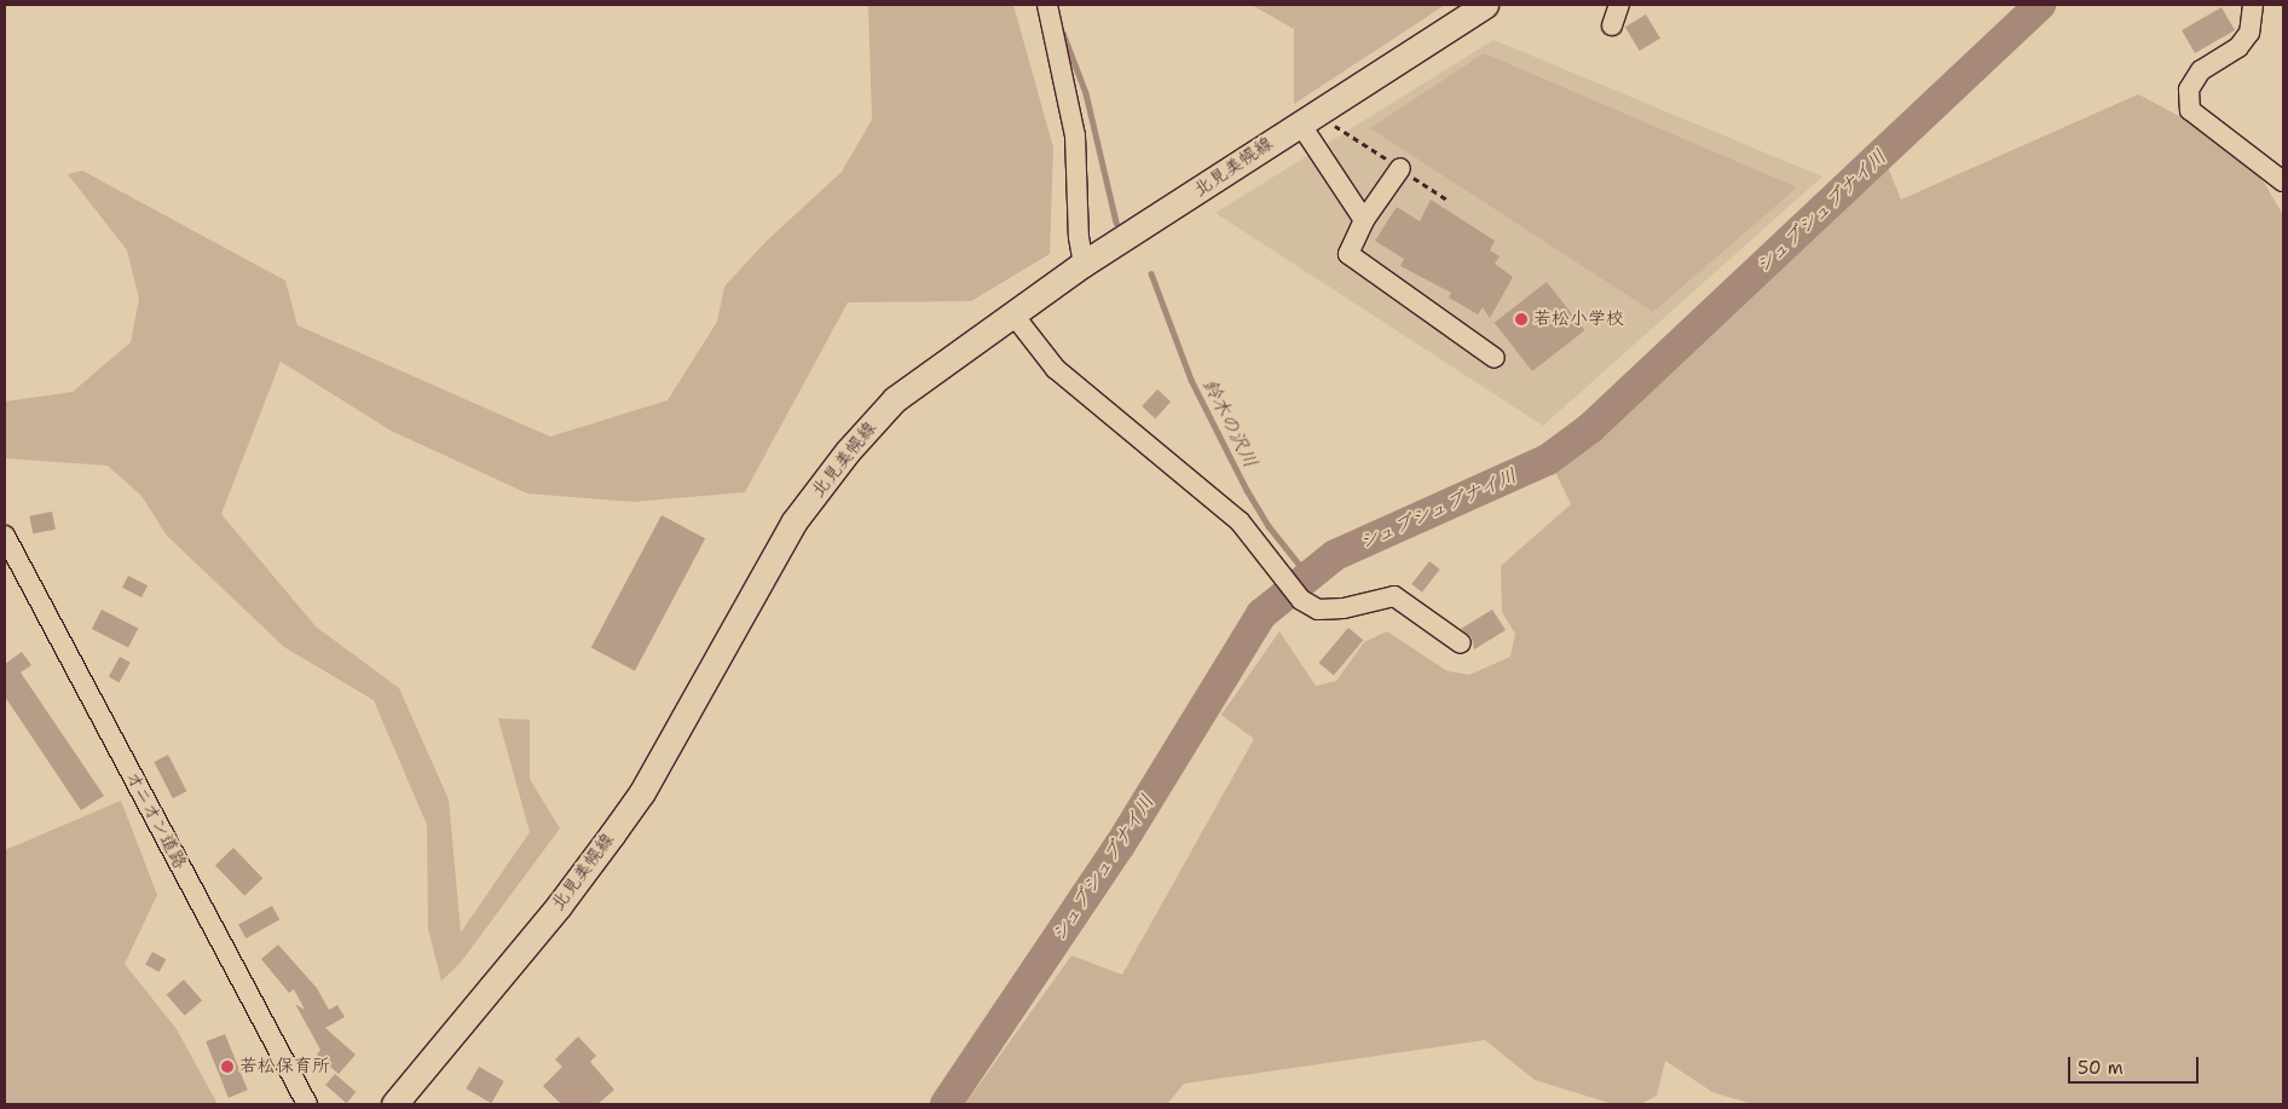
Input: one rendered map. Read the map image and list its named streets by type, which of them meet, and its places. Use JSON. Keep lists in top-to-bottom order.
{
  "streets": {
    "main road": ["北見美幌線"],
    "street": ["オニオン道路"]
  },
  "water": ["シュブシュブナイ川", "鈴木の沢川"],
  "places": ["若松小学校", "若松保育所"],
  "scale_bar": "50 m"
}
